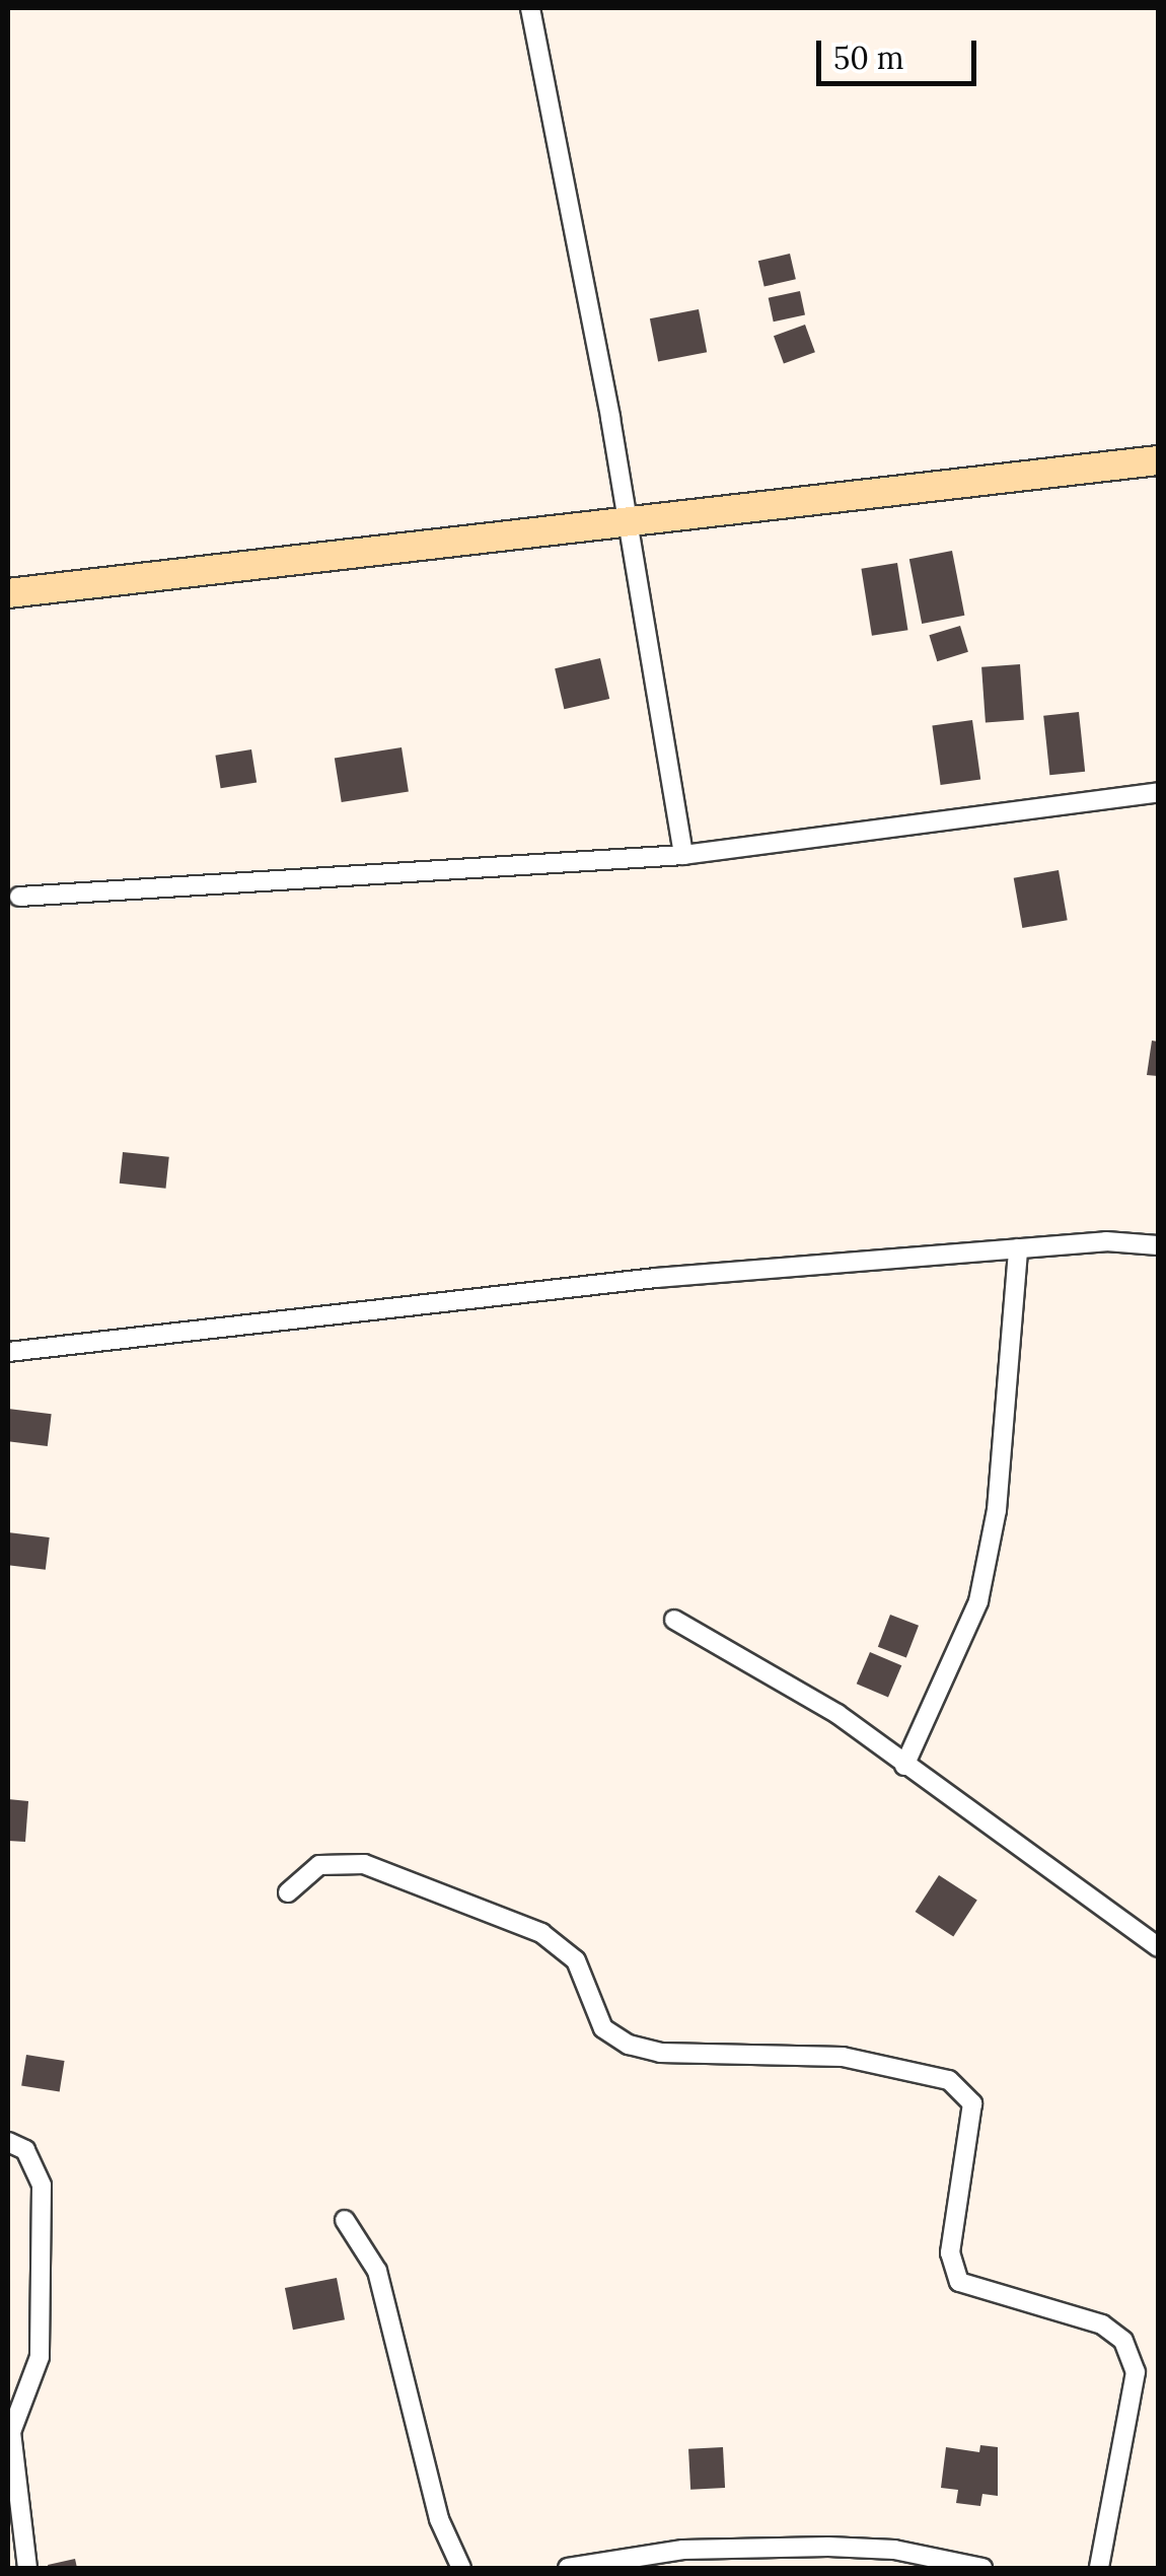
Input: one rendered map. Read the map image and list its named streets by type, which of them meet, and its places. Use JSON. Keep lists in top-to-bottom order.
{
  "scale_bar": "50 m"
}
